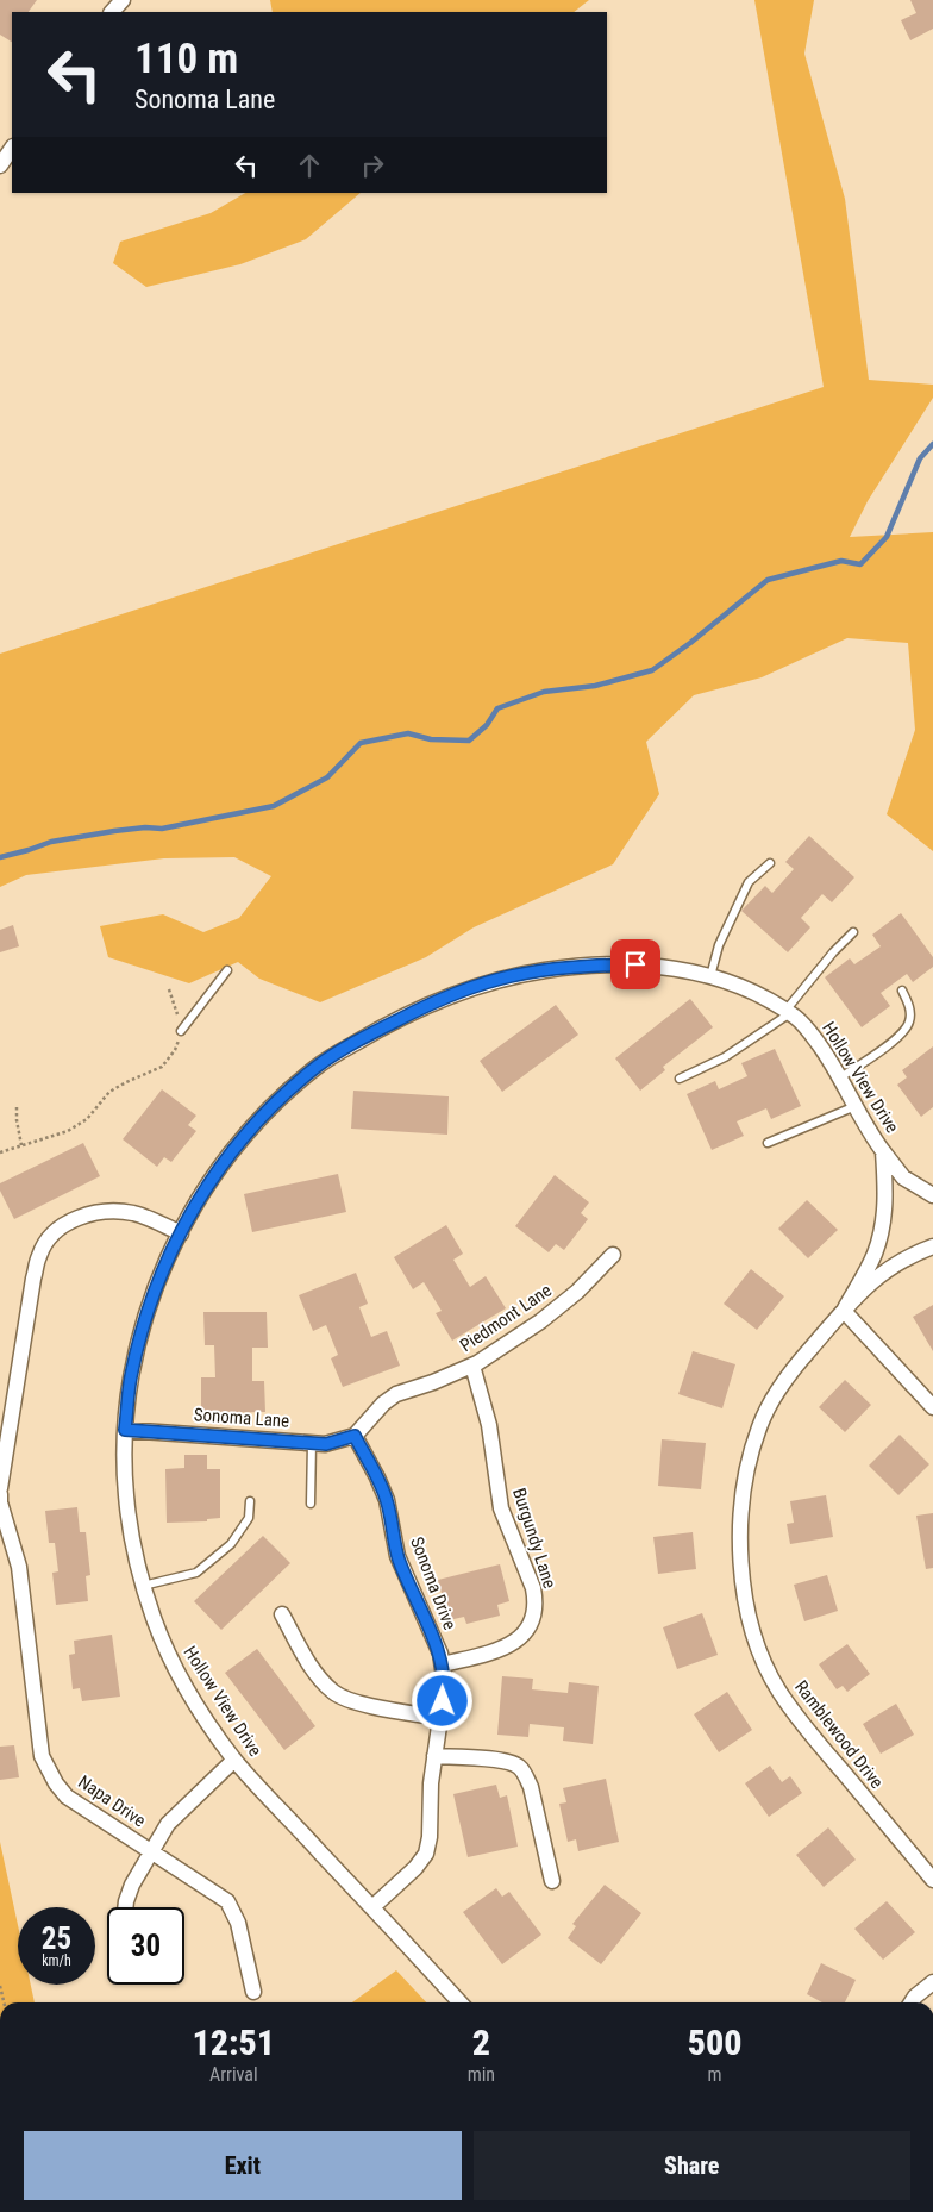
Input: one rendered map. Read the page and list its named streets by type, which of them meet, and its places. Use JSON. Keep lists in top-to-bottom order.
{
  "streets": {
    "street": [
      "Hollow View Drive",
      "Piedmont Lane",
      "Sonoma Lane",
      "Burgundy Lane",
      "Sonoma Drive",
      "Ramblewood Drive",
      "Napa Drive"
    ]
  },
  "crossings": [
    ["Hollow View Drive", "Sonoma Lane"],
    ["Hollow View Drive", "Sonoma Drive"],
    ["Hollow View Drive", "Ramblewood Drive"],
    ["Piedmont Lane", "Sonoma Lane"],
    ["Piedmont Lane", "Burgundy Lane"],
    ["Piedmont Lane", "Sonoma Drive"],
    ["Sonoma Lane", "Sonoma Drive"],
    ["Burgundy Lane", "Sonoma Drive"]
  ],
  "page": {
    "turn": ["110 m", "Sonoma Lane"],
    "speed": "25 km/h",
    "limit": "30",
    "eta": [
      "12:51",
      "Arrival",
      "2",
      "min",
      "500",
      "m"
    ],
    "buttons": ["Exit", "Share"]
  }
}
